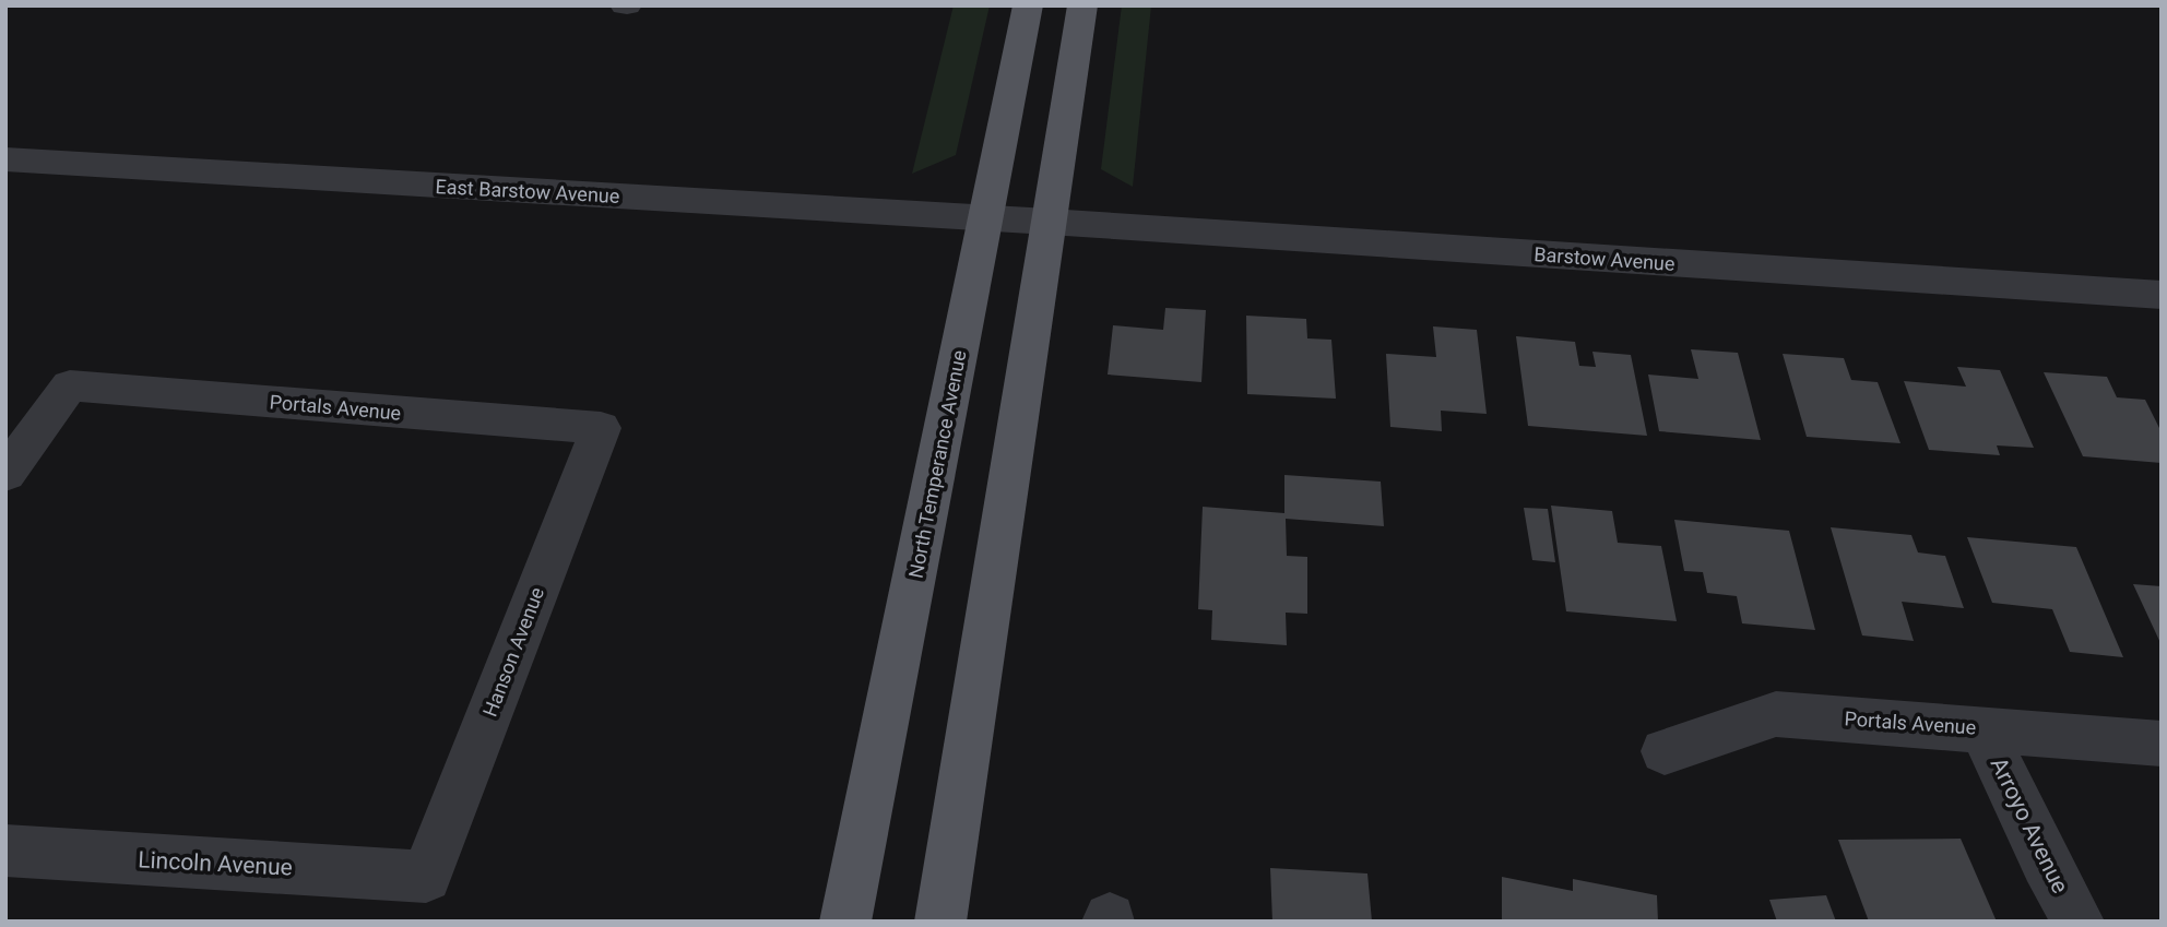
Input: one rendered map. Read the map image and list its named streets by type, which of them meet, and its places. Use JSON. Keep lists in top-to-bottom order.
{
  "streets": {
    "main road": ["North Temperance Avenue"],
    "street": [
      "East Barstow Avenue",
      "Barstow Avenue",
      "Portals Avenue",
      "Hanson Avenue",
      "Arroyo Avenue",
      "Lincoln Avenue"
    ]
  },
  "crossings": [
    ["East Barstow Avenue", "Barstow Avenue"],
    ["East Barstow Avenue", "North Temperance Avenue"],
    ["Portals Avenue", "Hanson Avenue"],
    ["Portals Avenue", "Arroyo Avenue"],
    ["Hanson Avenue", "Lincoln Avenue"]
  ]
}
